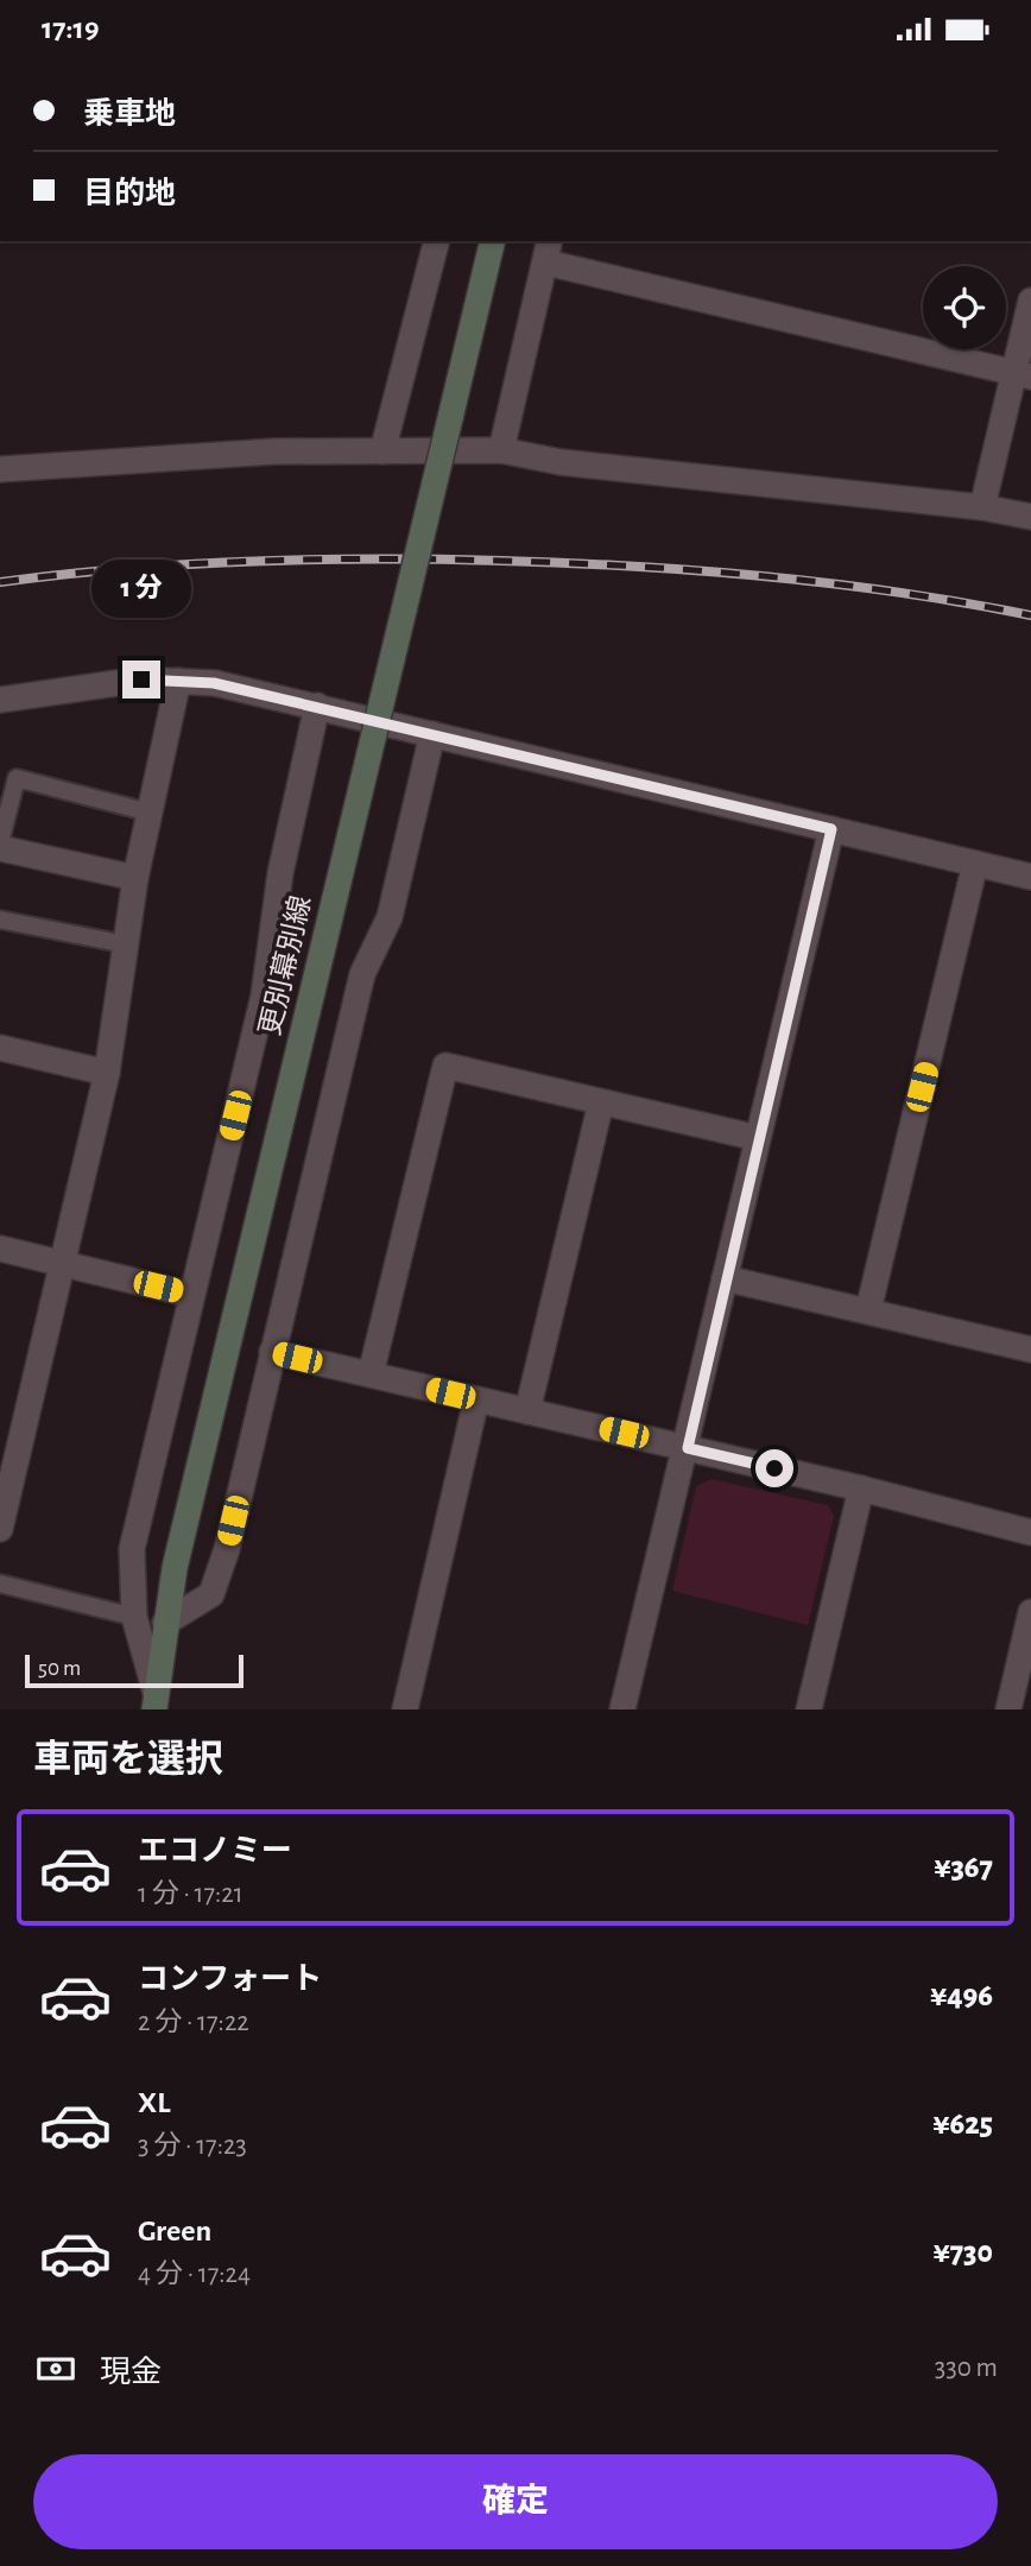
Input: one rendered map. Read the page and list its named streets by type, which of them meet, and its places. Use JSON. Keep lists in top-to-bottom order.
{
  "streets": {
    "main road": ["更別幕別線"]
  },
  "scale_bar": "50 m",
  "page": {
    "status": "17:19",
    "banner": ["乗車地", "目的地"],
    "bubble": "1 分",
    "scale": "50 m",
    "heading": "車両を選択",
    "list": [
      {
        "name": "エコノミー",
        "note": "1 分 · 17:21",
        "value": "¥367"
      },
      {
        "name": "コンフォート",
        "note": "2 分 · 17:22",
        "value": "¥496"
      },
      {
        "name": "XL",
        "note": "3 分 · 17:23",
        "value": "¥625"
      },
      {
        "name": "Green",
        "note": "4 分 · 17:24",
        "value": "¥730"
      }
    ],
    "pay": ["現金", "330 m"],
    "buttons": "確定"
  }
}
